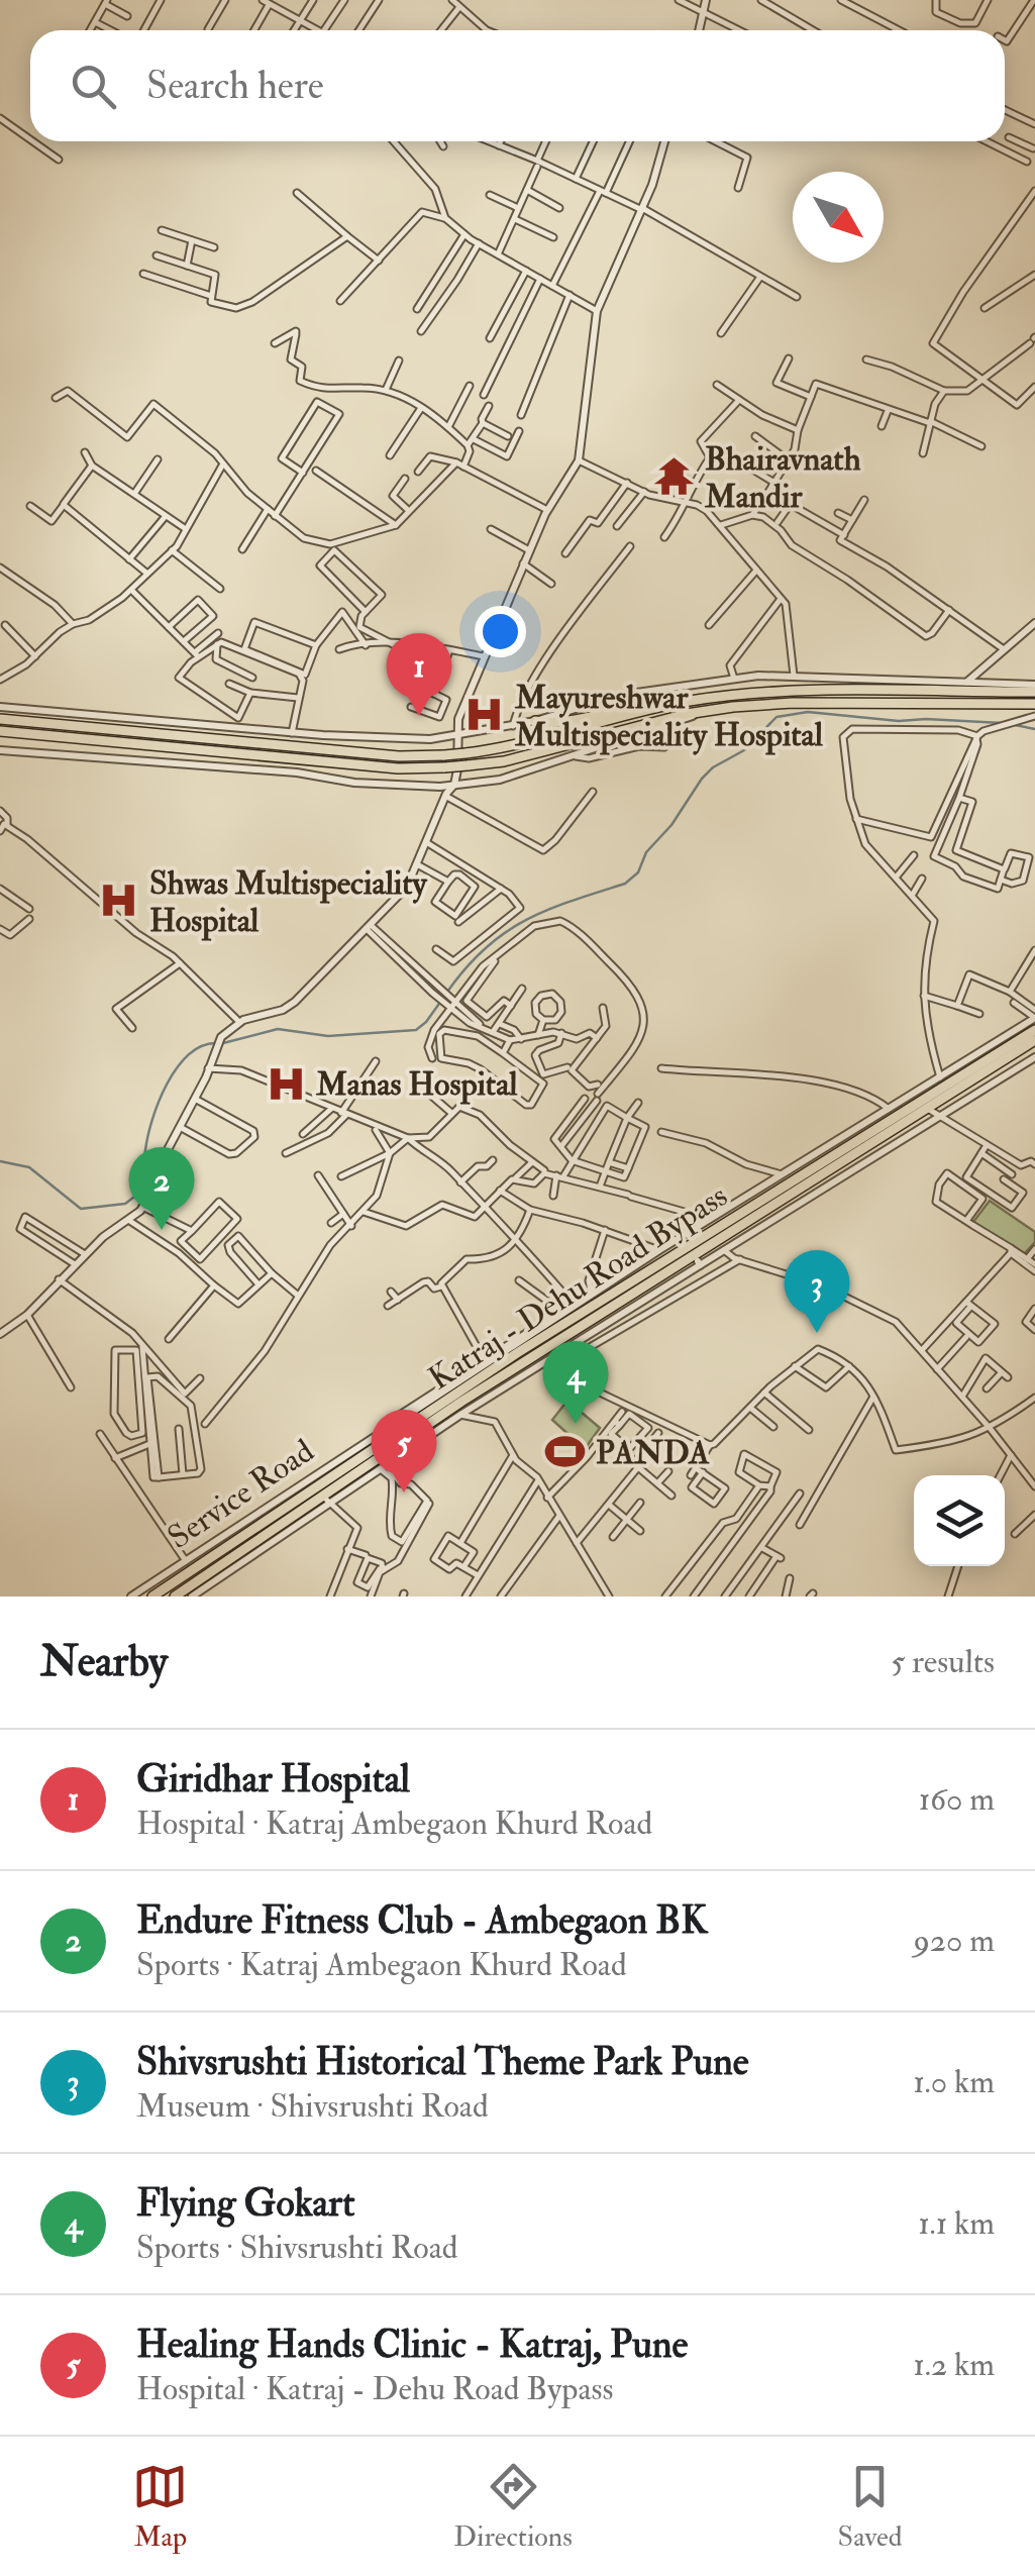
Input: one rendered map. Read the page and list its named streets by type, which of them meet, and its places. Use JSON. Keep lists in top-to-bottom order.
{
  "streets": {
    "highway": ["Katraj - Dehu Road Bypass"],
    "street": ["Service Road"]
  },
  "crossings": [
    ["Katraj - Dehu Road Bypass", "Service Road"]
  ],
  "places": {
    "temple": ["Bhairavnath Mandir"],
    "hospital": ["Mayureshwar Multispeciality Hospital", "Shwas Multispeciality Hospital", "Manas Hospital"],
    "sports": ["PANDA"]
  },
  "north": "bottom right",
  "page": {
    "search": "Search here",
    "pins": [
      "1",
      "2",
      "3",
      "4",
      "5"
    ],
    "heading": ["Nearby", "5 results"],
    "list": [
      {
        "mark": "1",
        "name": "Giridhar Hospital",
        "note": "Hospital · Katraj Ambegaon Khurd Road",
        "value": "160 m"
      },
      {
        "mark": "2",
        "name": "Endure Fitness Club - Ambegaon BK",
        "note": "Sports · Katraj Ambegaon Khurd Road",
        "value": "920 m"
      },
      {
        "mark": "3",
        "name": "Shivsrushti Historical Theme Park Pune",
        "note": "Museum · Shivsrushti Road",
        "value": "1.0 km"
      },
      {
        "mark": "4",
        "name": "Flying Gokart",
        "note": "Sports · Shivsrushti Road",
        "value": "1.1 km"
      },
      {
        "mark": "5",
        "name": "Healing Hands Clinic - Katraj, Pune",
        "note": "Hospital · Katraj - Dehu Road Bypass",
        "value": "1.2 km"
      }
    ],
    "nav": ["Map", "Directions", "Saved"]
  }
}
